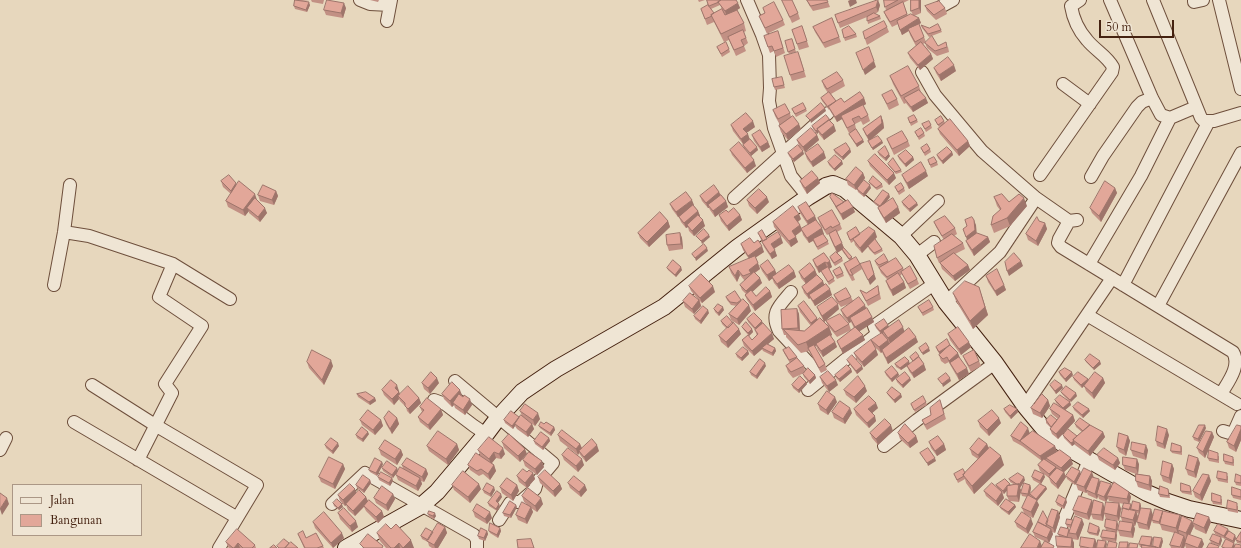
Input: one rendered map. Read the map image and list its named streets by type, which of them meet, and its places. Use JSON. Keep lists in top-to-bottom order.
{
  "legend": ["Jalan", "Bangunan"],
  "scale_bar": "50 m"
}
